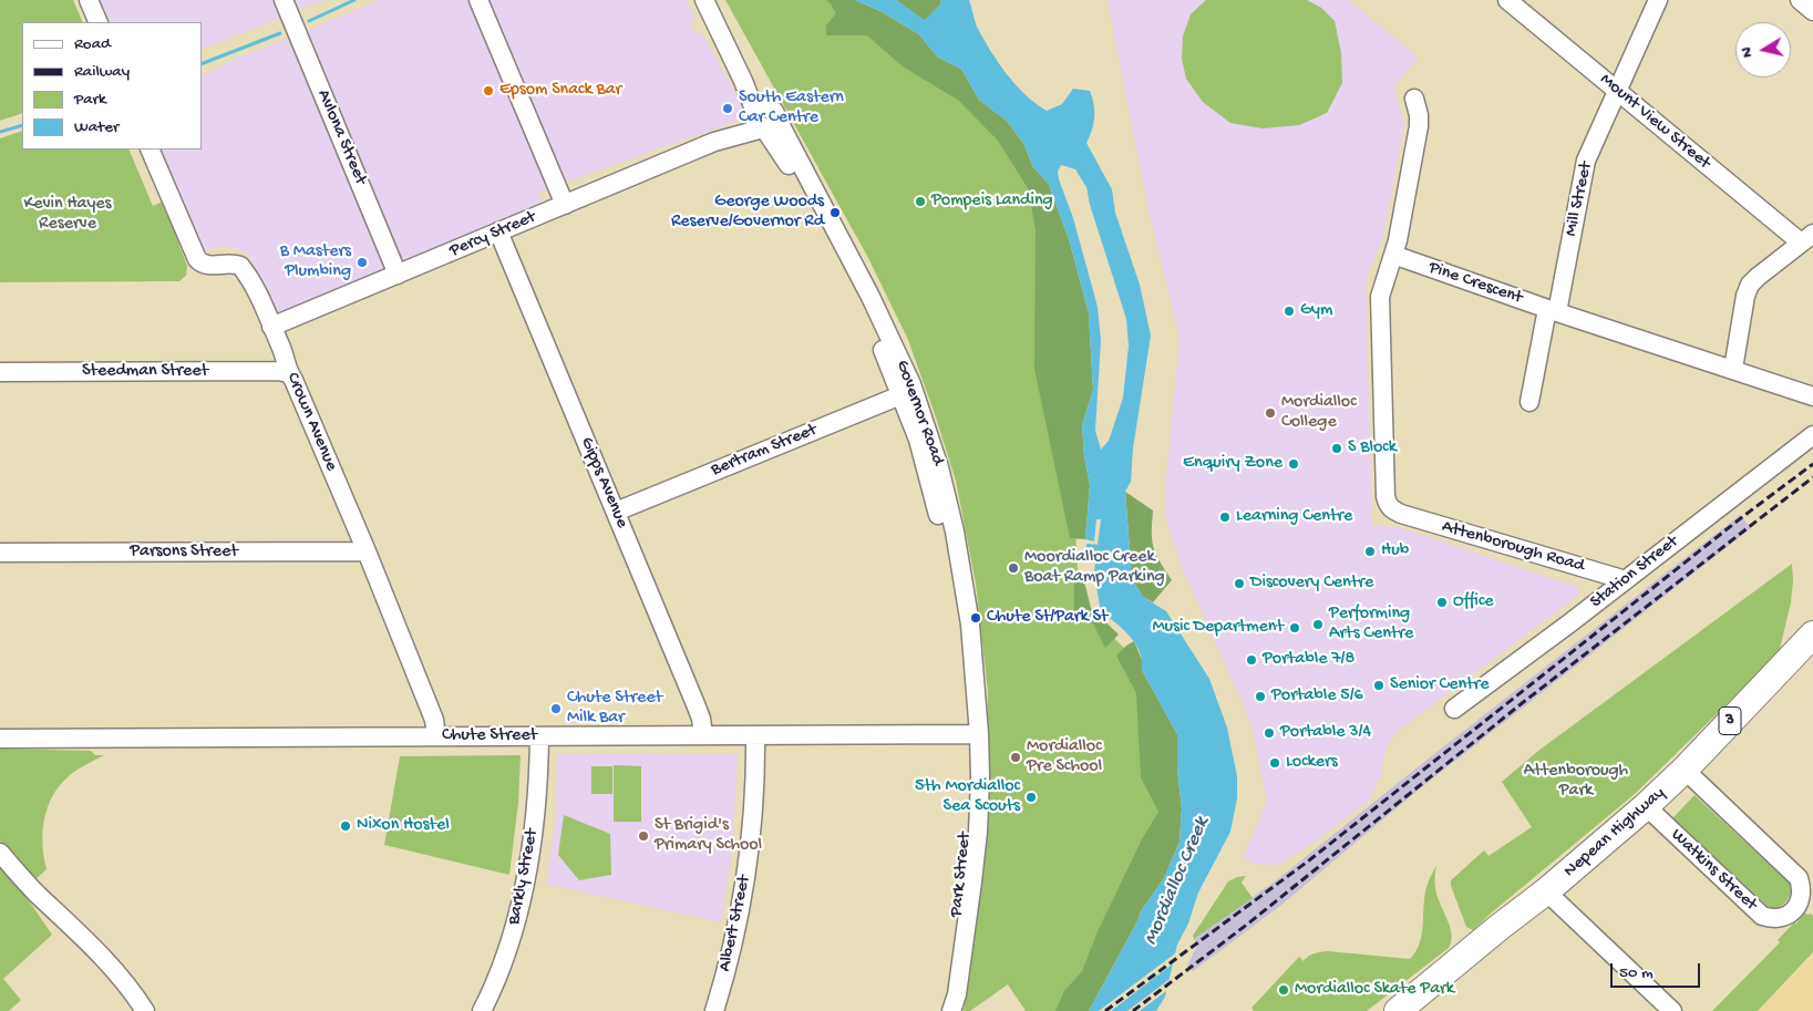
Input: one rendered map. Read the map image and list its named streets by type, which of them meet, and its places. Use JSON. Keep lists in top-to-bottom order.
{
  "streets": {
    "highway": ["3", "Nepean Highway"],
    "street": [
      "Mount View Street",
      "Avlona Street",
      "Mill Street",
      "Percy Street",
      "Pine Crescent",
      "Steedman Street",
      "Governor Road",
      "Crown Avenue",
      "Bertram Street",
      "Gipps Avenue",
      "Attenborough Road",
      "Parsons Street",
      "Station Street",
      "Chute Street",
      "Watkins Street",
      "Park Street",
      "Barkly Street",
      "Albert Street"
    ]
  },
  "crossings": [
    ["Mount View Street", "Mill Street"],
    ["Avlona Street", "Percy Street"],
    ["Mill Street", "Pine Crescent"],
    ["Percy Street", "Governor Road"],
    ["Percy Street", "Crown Avenue"],
    ["Percy Street", "Gipps Avenue"],
    ["Pine Crescent", "Attenborough Road"],
    ["Steedman Street", "Crown Avenue"],
    ["Governor Road", "Bertram Street"],
    ["Governor Road", "Chute Street"],
    ["Governor Road", "Park Street"],
    ["Crown Avenue", "Parsons Street"],
    ["Crown Avenue", "Chute Street"],
    ["Bertram Street", "Gipps Avenue"],
    ["Gipps Avenue", "Chute Street"],
    ["Attenborough Road", "Station Street"],
    ["Chute Street", "Park Street"],
    ["Chute Street", "Barkly Street"],
    ["Chute Street", "Albert Street"],
    ["Nepean Highway", "Watkins Street"]
  ],
  "water": ["Mordialloc Creek"],
  "parks": ["Kevin Hayes Reserve", "Attenborough Park"],
  "places": [
    "Epsom Snack Bar",
    "South Eastern Car Centre",
    "Pompeis Landing",
    "George Woods Reserve/Governor Rd",
    "B Masters Plumbing",
    "Gym",
    "Mordialloc College",
    "S Block",
    "Enquiry Zone",
    "Learning Centre",
    "Hub",
    "Moordialloc Creek Boat Ramp Parking",
    "Discovery Centre",
    "Office",
    "Chute St/Park St",
    "Performing Arts Centre",
    "Music Department",
    "Portable 7/8",
    "Senior Centre",
    "Portable 5/6",
    "Chute Street Milk Bar",
    "Portable 3/4",
    "Mordialloc Pre School",
    "Lockers",
    "5th Mordialloc Sea Scouts",
    "Nixon Hostel",
    "St Brigid's Primary School",
    "Mordialloc Skate Park"
  ],
  "legend": [
    "Road",
    "Railway",
    "Park",
    "Water"
  ],
  "scale_bar": "50 m",
  "north": "left"
}
